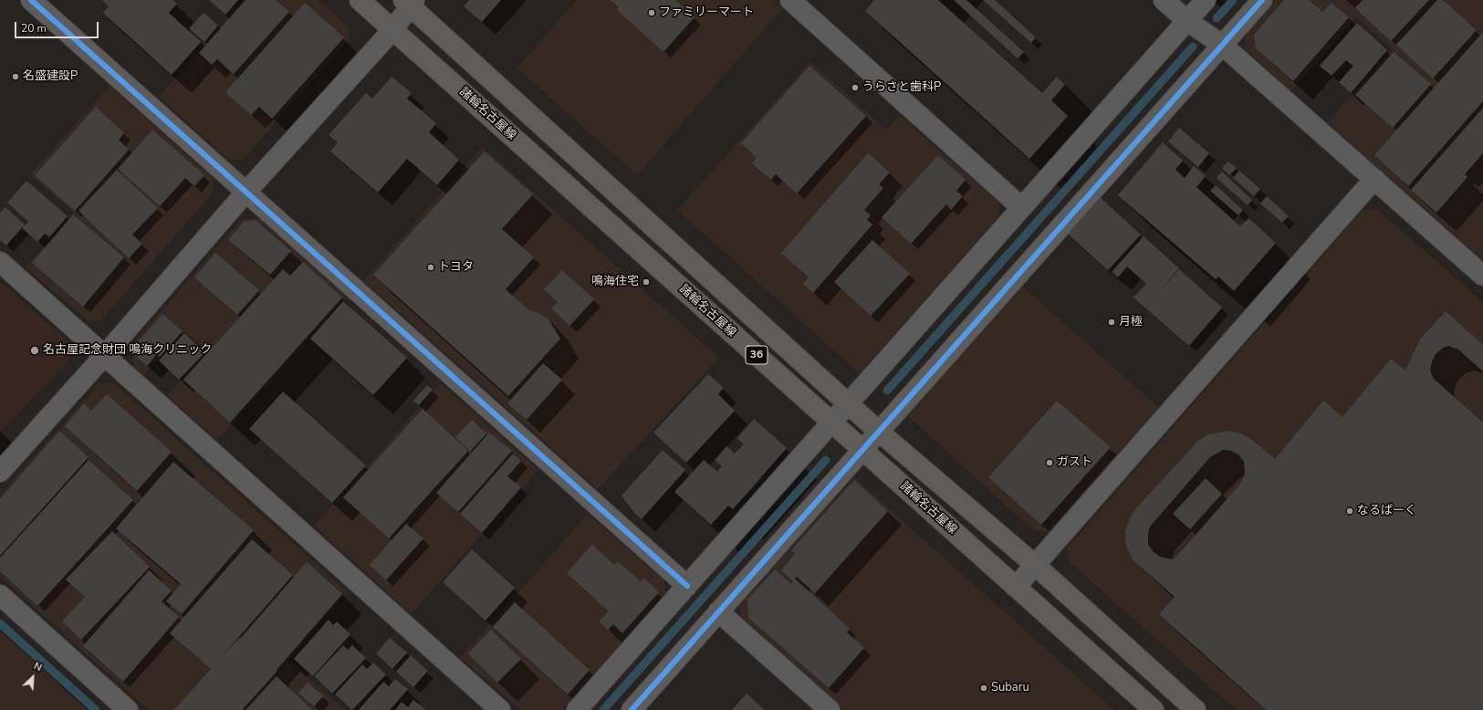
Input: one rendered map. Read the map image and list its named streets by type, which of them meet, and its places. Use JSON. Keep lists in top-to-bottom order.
{
  "streets": {
    "main road": ["諸輪名古屋線", "36"]
  },
  "places": [
    "ファミリーマート",
    "名盛建設P",
    "うらさと歯科P",
    "トヨタ",
    "鳴海住宅",
    "月極",
    "名古屋記念財団 鳴海クリニック",
    "ガスト",
    "なるぱーく",
    "Subaru"
  ],
  "scale_bar": "20 m",
  "north": "top right"
}
